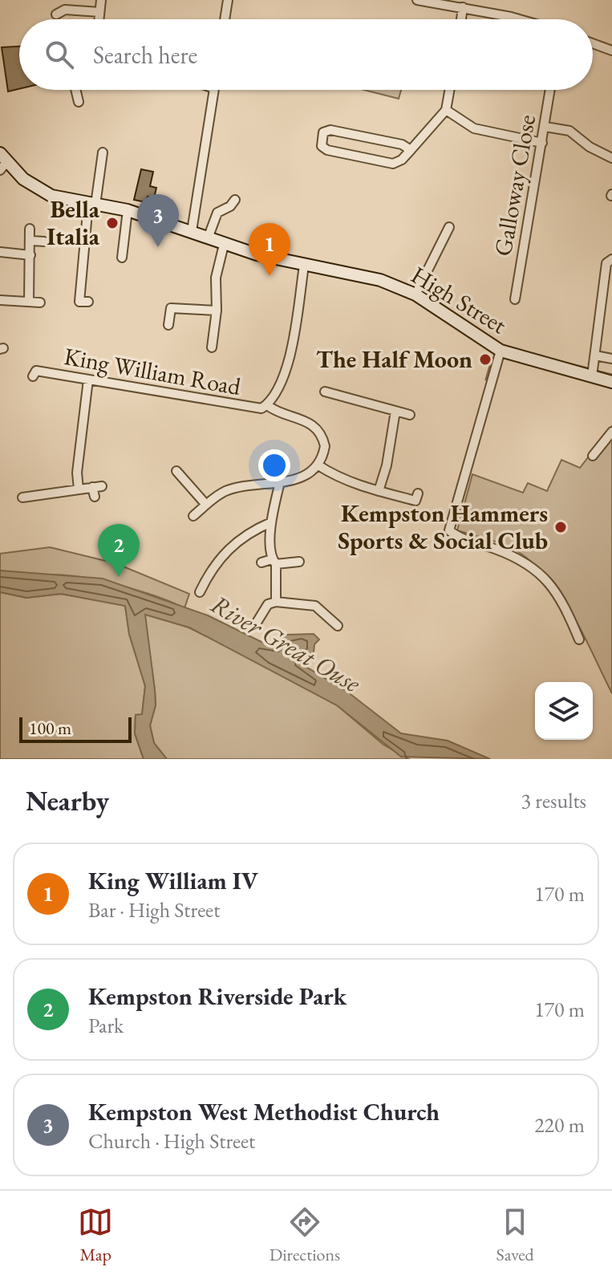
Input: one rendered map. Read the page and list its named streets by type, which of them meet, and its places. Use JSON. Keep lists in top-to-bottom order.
{
  "streets": {
    "main road": ["High Street"],
    "street": ["Galloway Close", "King William Road"]
  },
  "crossings": [
    ["High Street", "King William Road"]
  ],
  "water": ["River Great Ouse"],
  "places": ["Bella Italia", "The Half Moon", "Kempston Hammers Sports & Social Club"],
  "scale_bar": "100 m",
  "page": {
    "search": "Search here",
    "pins": ["3", "1", "2"],
    "scale": "100 m",
    "heading": ["Nearby", "3 results"],
    "list": [
      {
        "mark": "1",
        "name": "King William IV",
        "note": "Bar · High Street",
        "value": "170 m"
      },
      {
        "mark": "2",
        "name": "Kempston Riverside Park",
        "note": "Park",
        "value": "170 m"
      },
      {
        "mark": "3",
        "name": "Kempston West Methodist Church",
        "note": "Church · High Street",
        "value": "220 m"
      }
    ],
    "nav": ["Map", "Directions", "Saved"]
  }
}
